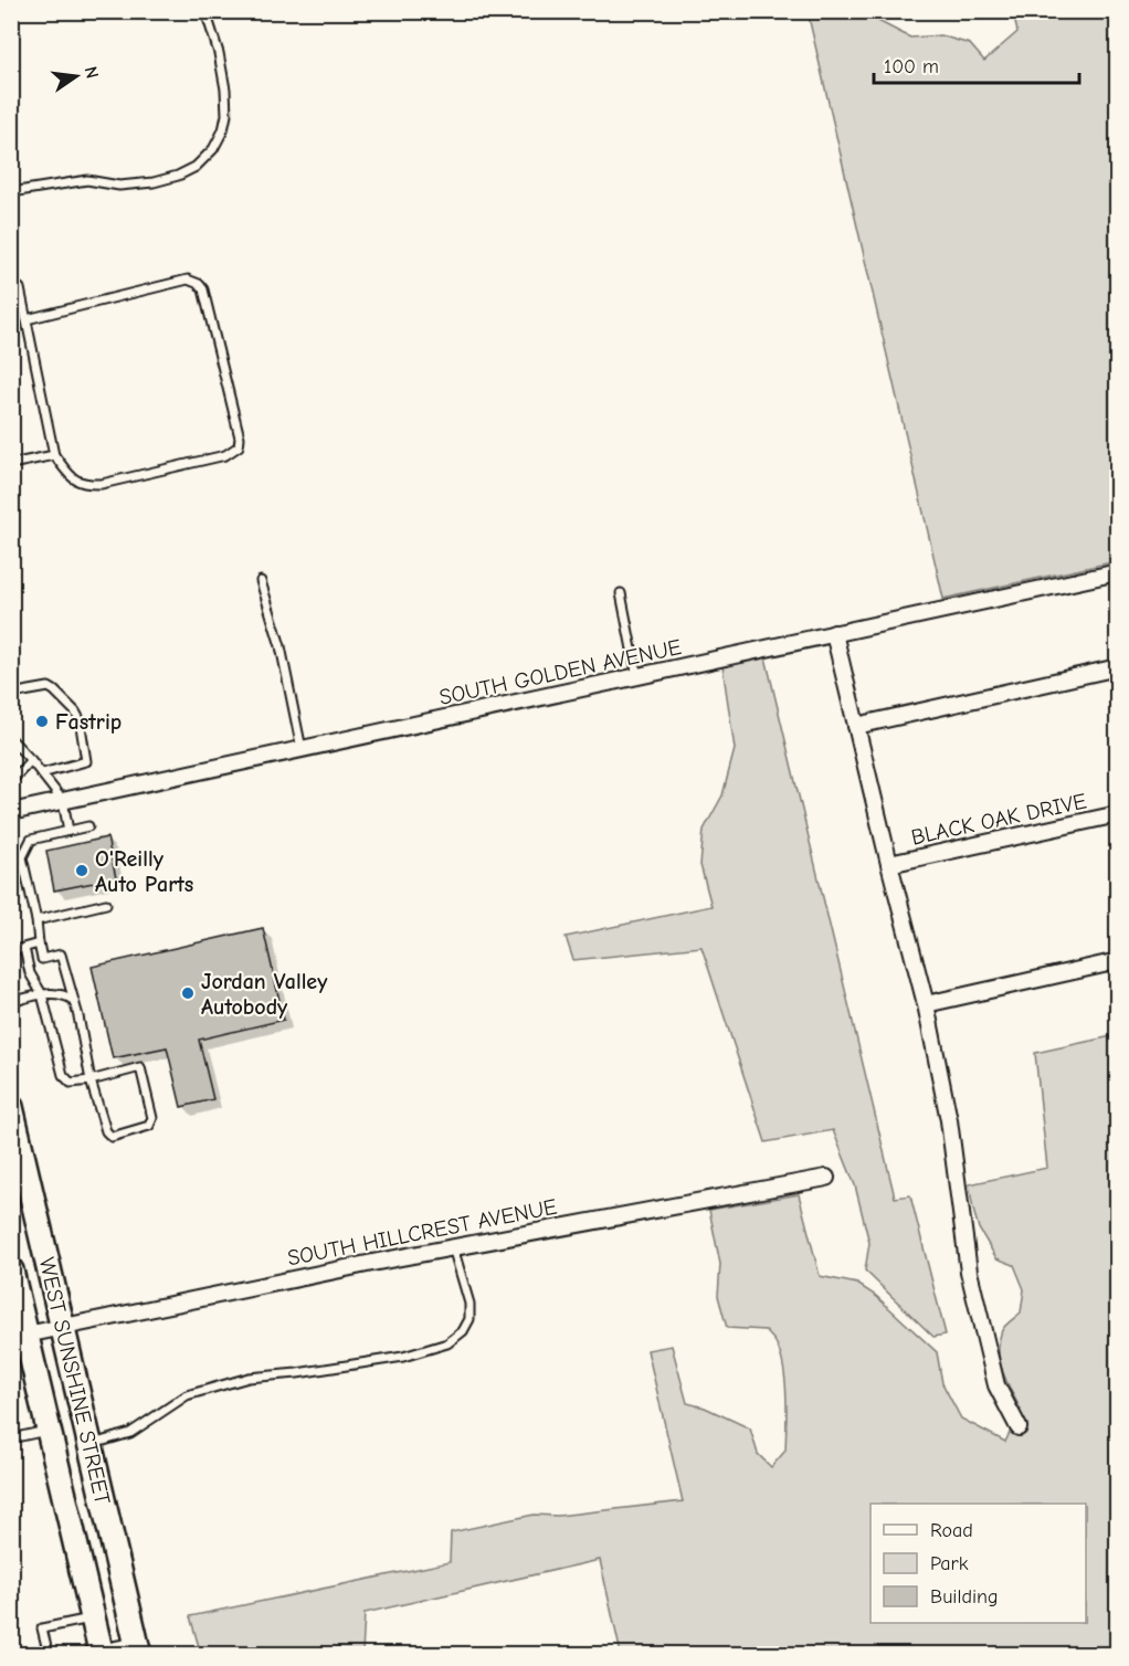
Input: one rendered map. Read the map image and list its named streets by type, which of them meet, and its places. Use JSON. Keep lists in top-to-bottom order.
{
  "streets": {
    "main road": ["WEST SUNSHINE STREET"],
    "street": ["SOUTH GOLDEN AVENUE", "BLACK OAK DRIVE", "SOUTH HILLCREST AVENUE"]
  },
  "crossings": [
    ["SOUTH HILLCREST AVENUE", "WEST SUNSHINE STREET"]
  ],
  "places": ["Fastrip", "O'Reilly Auto Parts", "Jordan Valley Autobody"],
  "legend": ["Road", "Park", "Building"],
  "scale_bar": "100 m",
  "north": "right"
}
